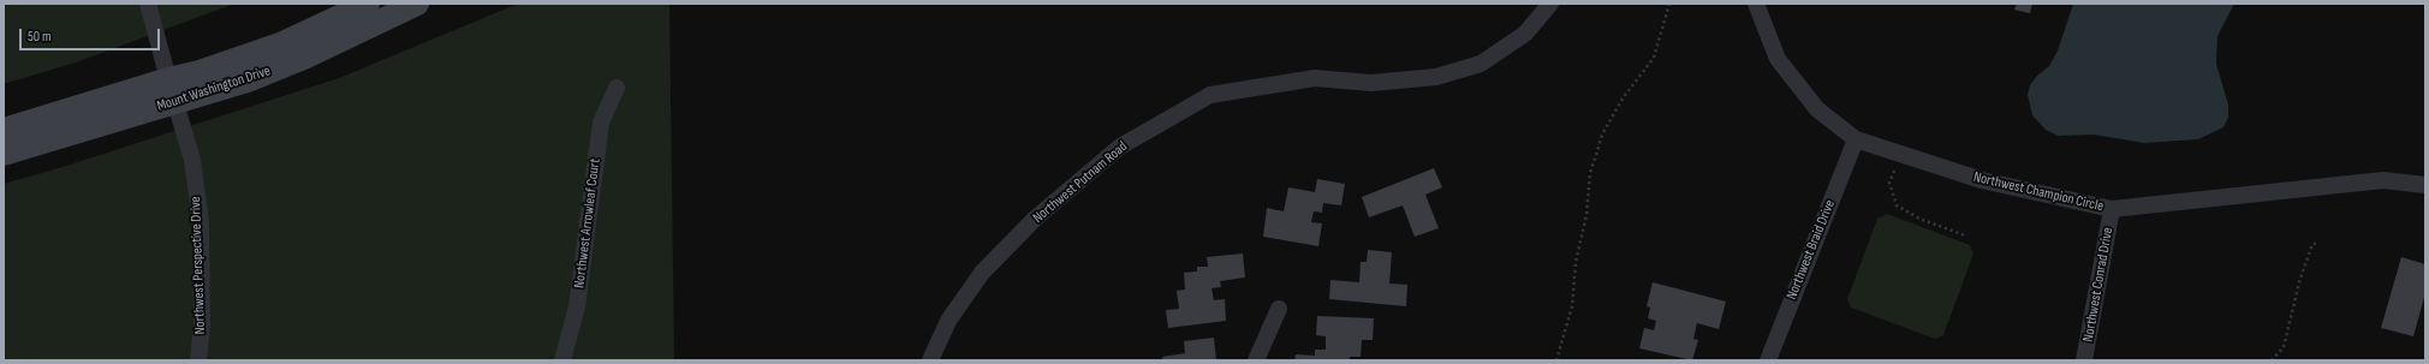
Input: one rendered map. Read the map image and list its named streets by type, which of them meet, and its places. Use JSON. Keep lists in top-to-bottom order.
{
  "streets": {
    "main road": ["Mount Washington Drive"],
    "street": [
      "Northwest Putnam Road",
      "Northwest Champion Circle",
      "Northwest Arrowleaf Court",
      "Northwest Braid Drive",
      "Northwest Perspective Drive",
      "Northwest Conrad Drive"
    ]
  },
  "crossings": [
    ["Mount Washington Drive", "Northwest Perspective Drive"],
    ["Northwest Champion Circle", "Northwest Braid Drive"],
    ["Northwest Champion Circle", "Northwest Conrad Drive"]
  ],
  "scale_bar": "50 m"
}
